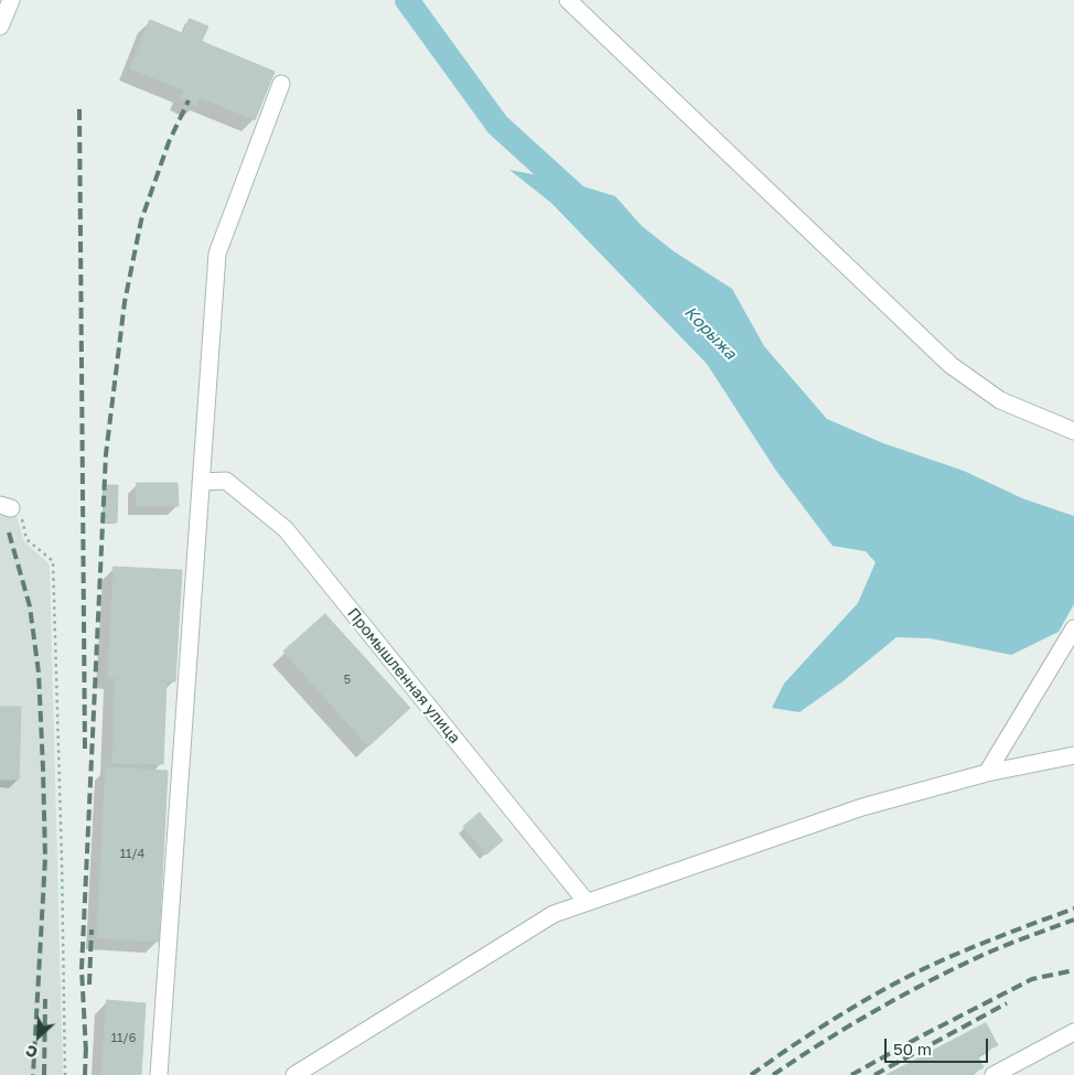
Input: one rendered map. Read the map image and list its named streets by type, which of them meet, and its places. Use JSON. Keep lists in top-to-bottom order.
{
  "streets": {
    "street": ["Промышленная улица"]
  },
  "water": ["Корыжа"],
  "house_numbers": ["5", "11/4", "11/6"],
  "scale_bar": "50 m",
  "north": "bottom left"
}
